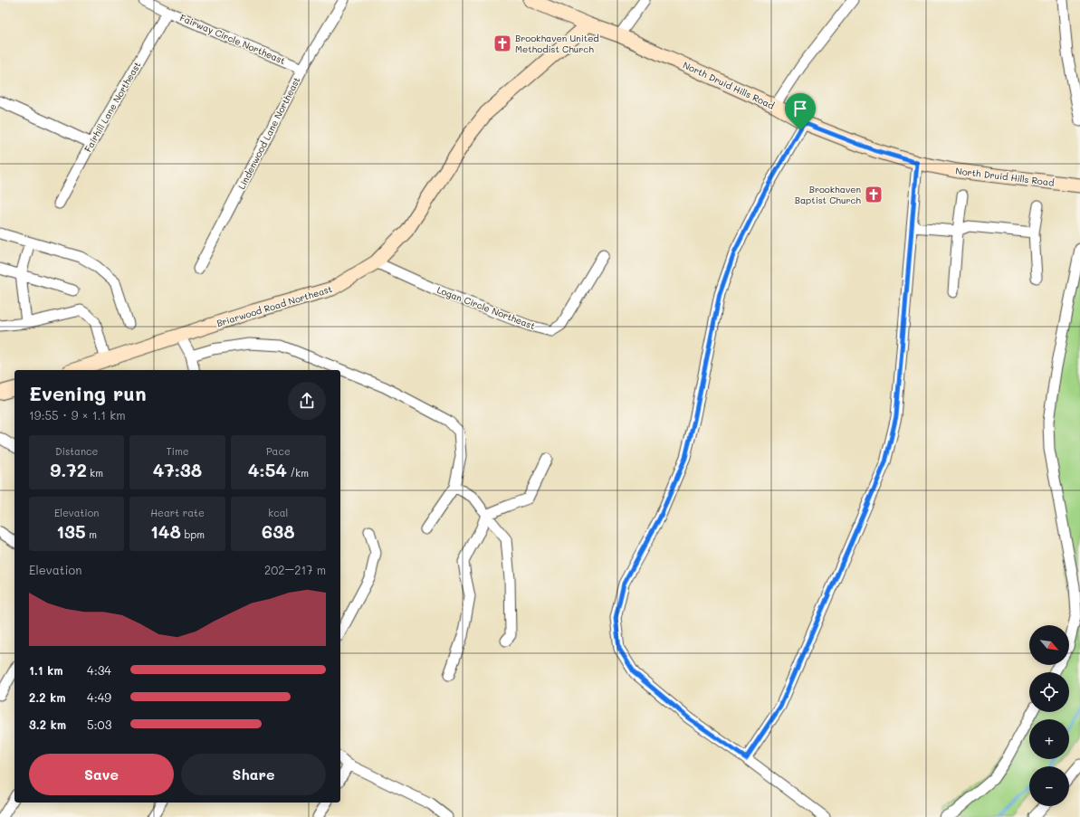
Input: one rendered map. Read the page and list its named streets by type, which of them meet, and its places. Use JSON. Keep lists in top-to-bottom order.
{
  "streets": {
    "street": [
      "Fairway Circle Northeast",
      "North Druid Hills Road",
      "Fairhill Lane Northeast",
      "Lindenwood Lane Northeast",
      "Briarwood Road Northeast",
      "Logan Circle Northeast"
    ]
  },
  "crossings": [
    ["Fairway Circle Northeast", "Fairhill Lane Northeast"],
    ["Fairway Circle Northeast", "Lindenwood Lane Northeast"],
    ["North Druid Hills Road", "Briarwood Road Northeast"],
    ["Briarwood Road Northeast", "Logan Circle Northeast"]
  ],
  "places": {
    "church": ["Brookhaven United Methodist Church", "Brookhaven Baptist Church"]
  },
  "north": "bottom right",
  "page": {
    "heading": ["Evening run", "19:55 · 9 × 1.1 km"],
    "stats": [
      ["Distance", "9.72 km"],
      ["Time", "47:38"],
      ["Pace", "4:54 /km"],
      ["Elevation", "135 m"],
      ["Heart rate", "148 bpm"],
      ["kcal", "638"]
    ],
    "chart": ["Elevation", "202–217 m"],
    "map_buttons": ["+", "−"],
    "list": [
      {
        "name": "1.1 km",
        "note": "4:34"
      },
      {
        "name": "2.2 km",
        "note": "4:49"
      },
      {
        "name": "3.2 km",
        "note": "5:03"
      }
    ],
    "buttons": ["Save", "Share"]
  }
}
